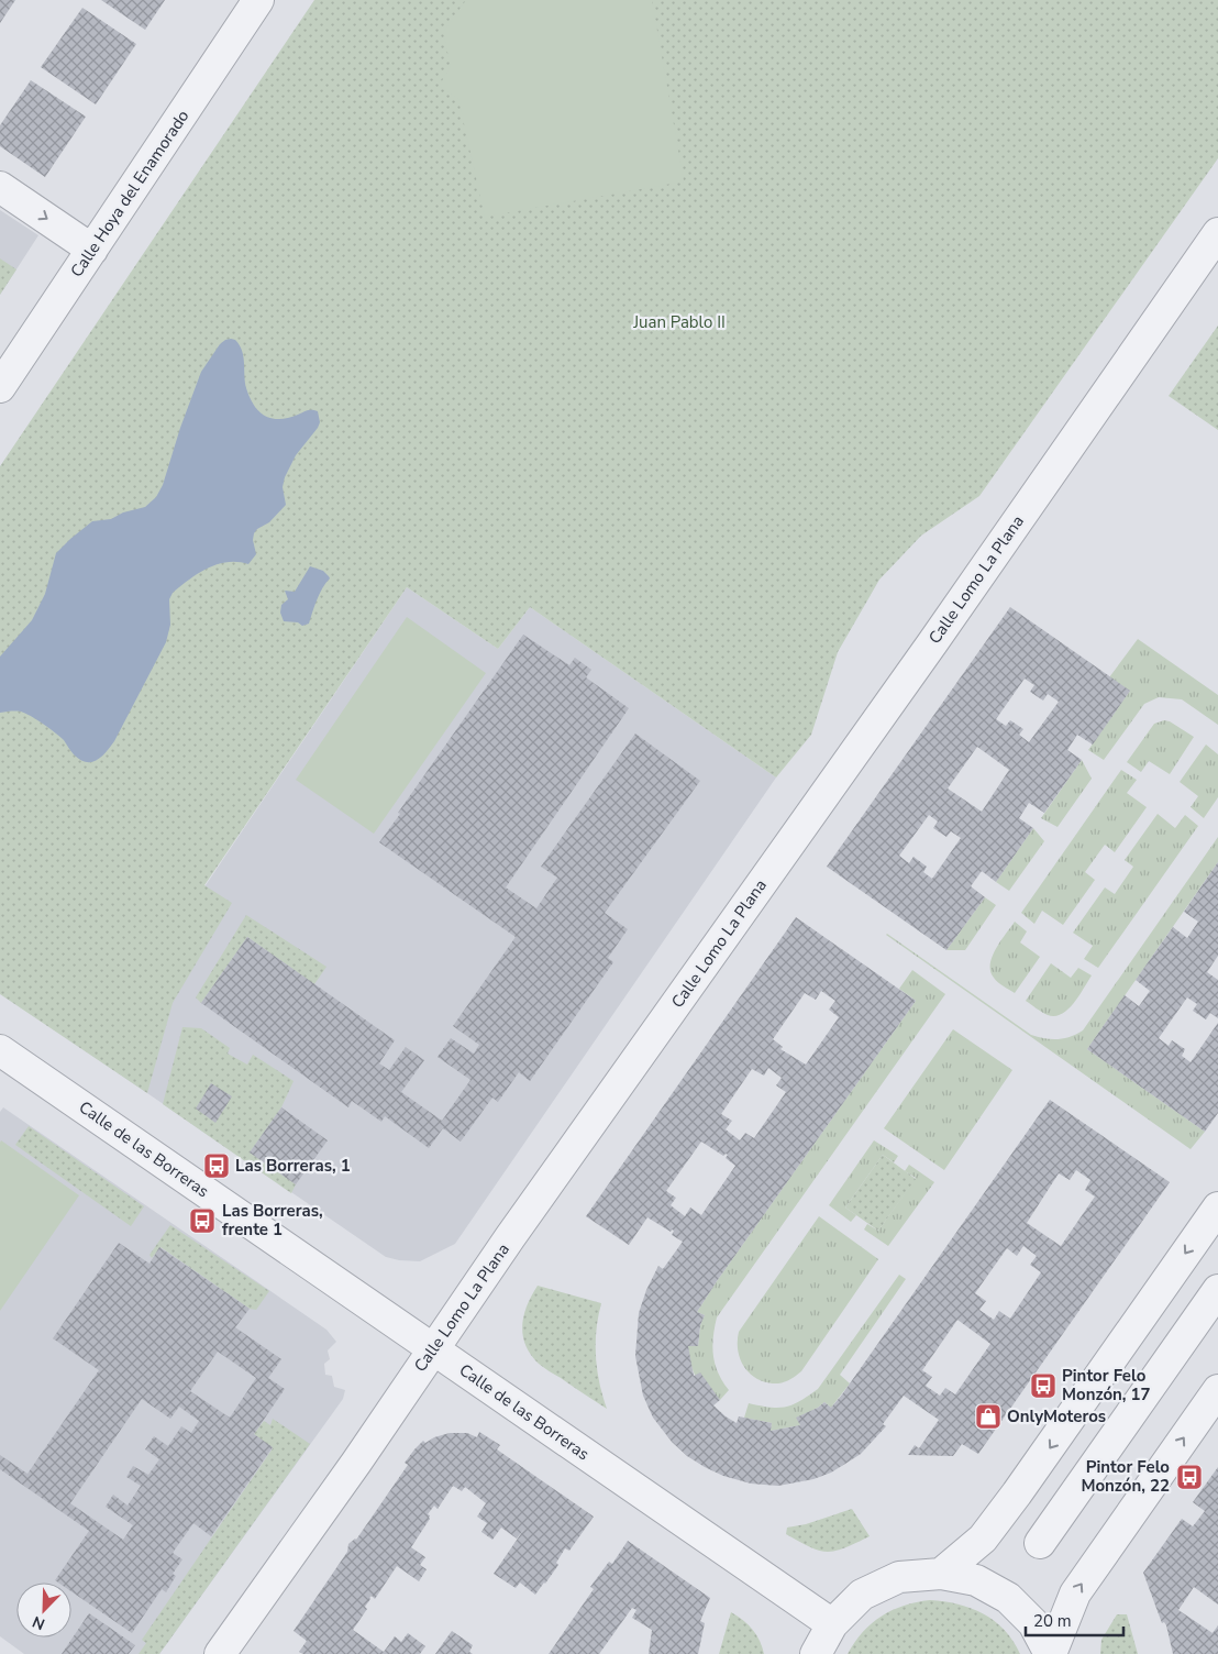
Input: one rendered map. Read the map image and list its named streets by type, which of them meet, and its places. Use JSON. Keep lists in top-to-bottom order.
{
  "streets": {
    "street": ["Calle Hoya del Enamorado", "Calle Lomo La Plana", "Calle de las Borreras"]
  },
  "crossings": [
    ["Calle Lomo La Plana", "Calle de las Borreras"]
  ],
  "parks": ["Juan Pablo II"],
  "places": {
    "bus stop": [
      "Las Borreras, 1",
      "Las Borreras, frente 1",
      "Pintor Felo Monzón, 17",
      "Pintor Felo Monzón, 22"
    ],
    "shop": ["OnlyMoteros"]
  },
  "scale_bar": "20 m",
  "north": "bottom left"
}
